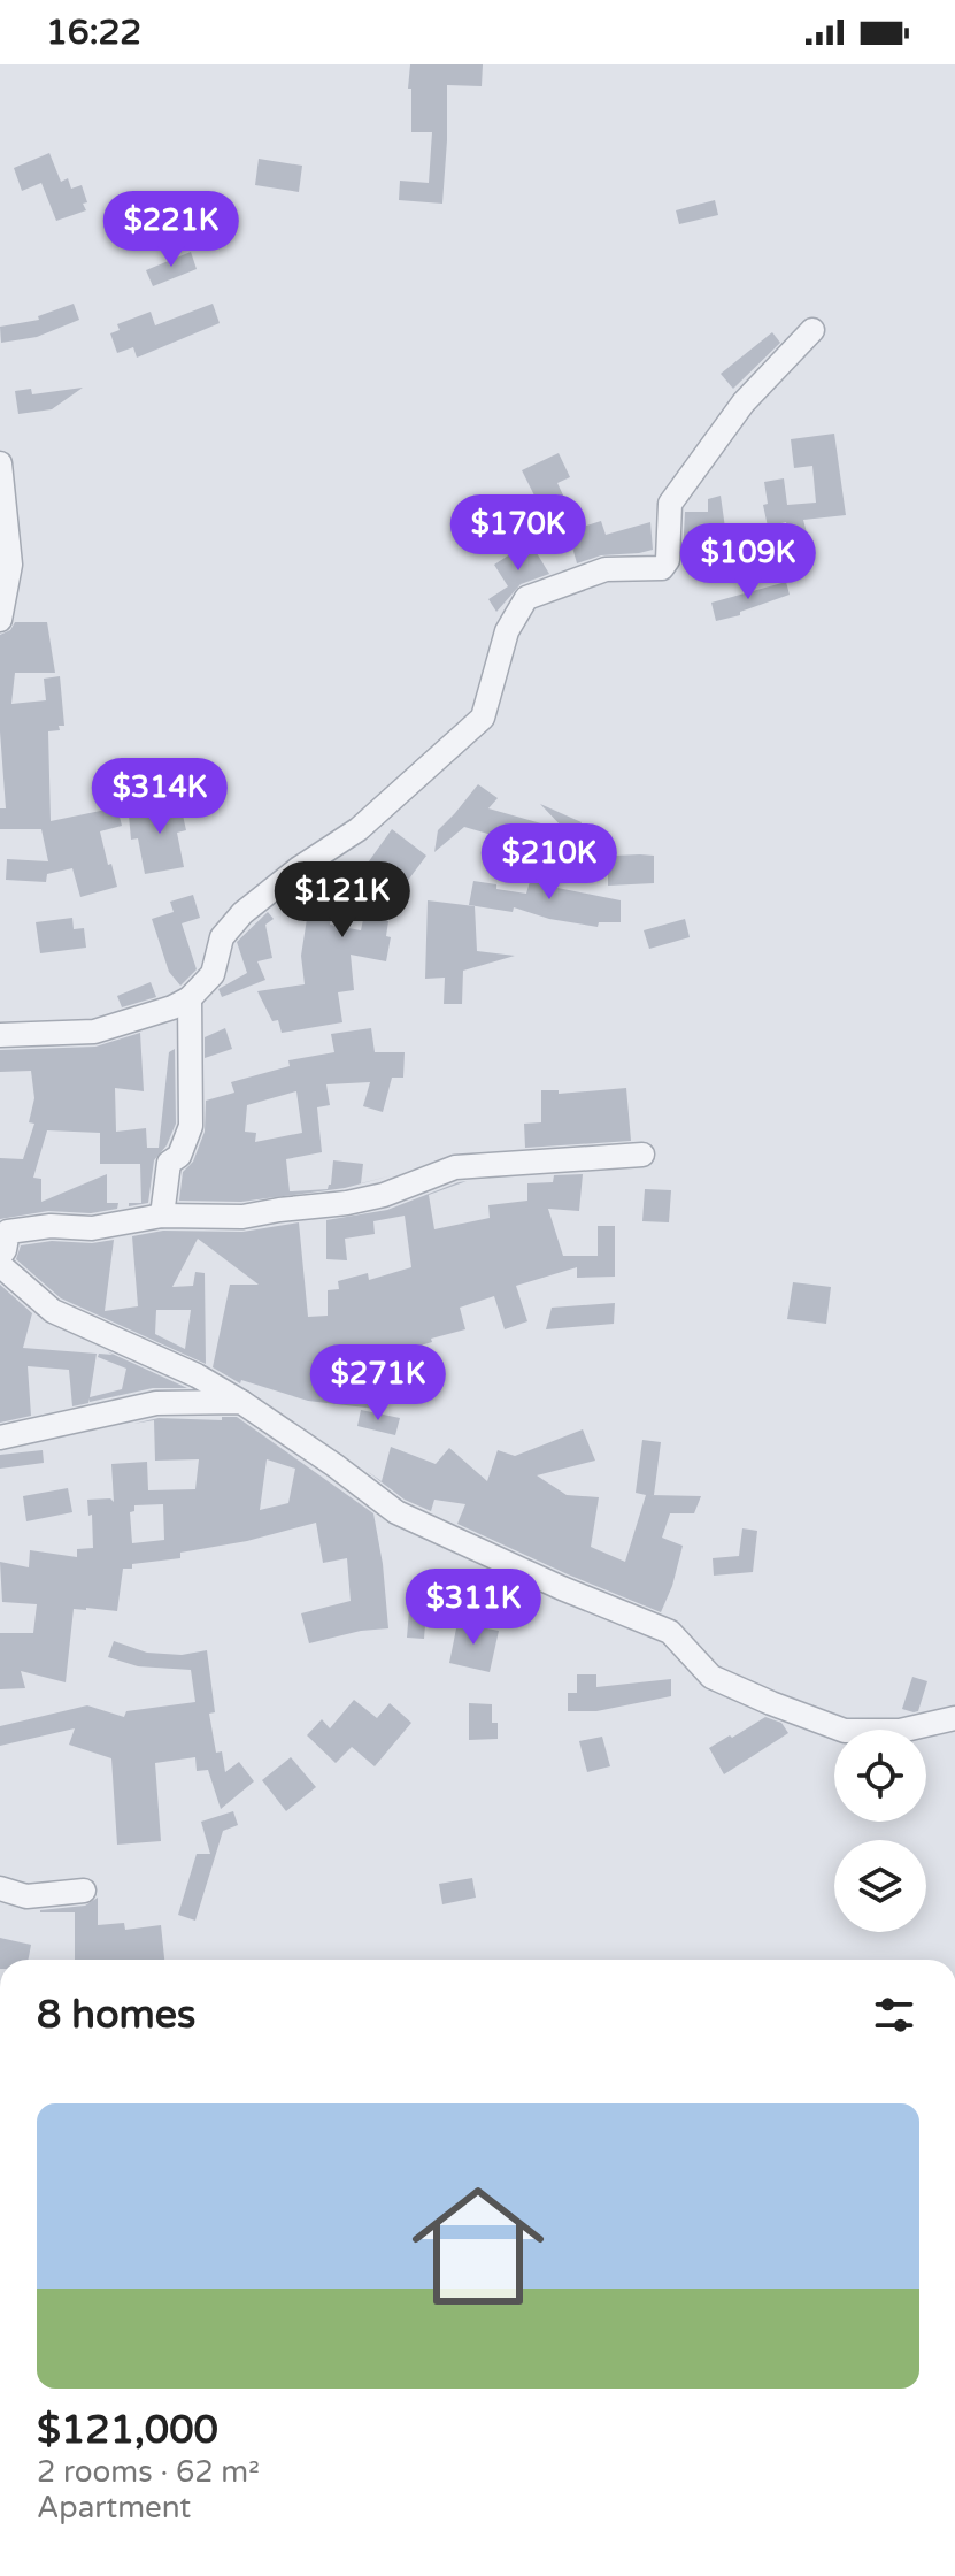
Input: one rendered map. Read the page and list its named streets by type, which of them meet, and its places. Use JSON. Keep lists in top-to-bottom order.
{
  "page": {
    "status": "16:22",
    "price": [
      "$221K",
      "$170K",
      "$109K",
      "$314K",
      "$210K",
      "$121K",
      "$271K",
      "$311K"
    ],
    "heading": "8 homes",
    "list": [
      {
        "name": "$121,000",
        "note": "2 rooms · 62 m² · Apartment"
      }
    ]
  }
}
